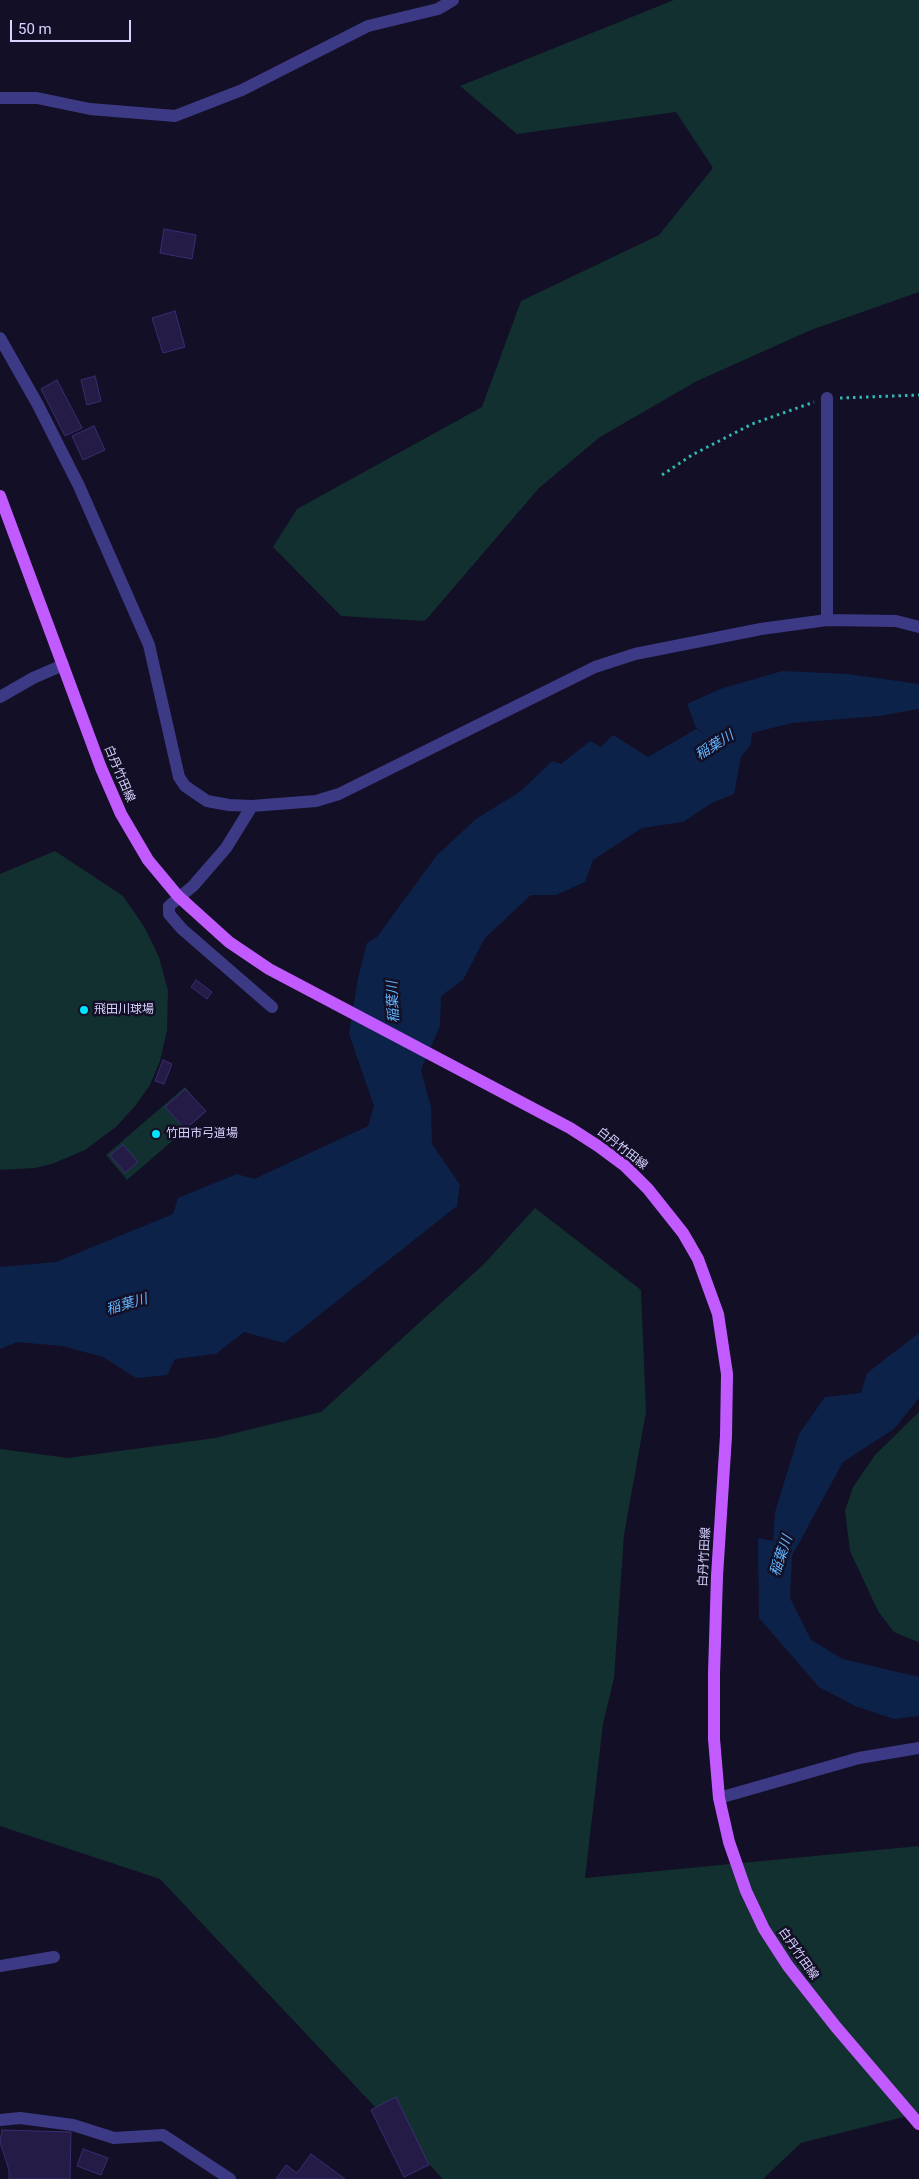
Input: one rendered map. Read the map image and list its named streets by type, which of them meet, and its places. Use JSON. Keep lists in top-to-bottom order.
{
  "streets": {
    "main road": ["白丹竹田線"]
  },
  "water": ["稲葉川"],
  "places": ["飛田川球場", "竹田市弓道場"],
  "scale_bar": "50 m"
}
